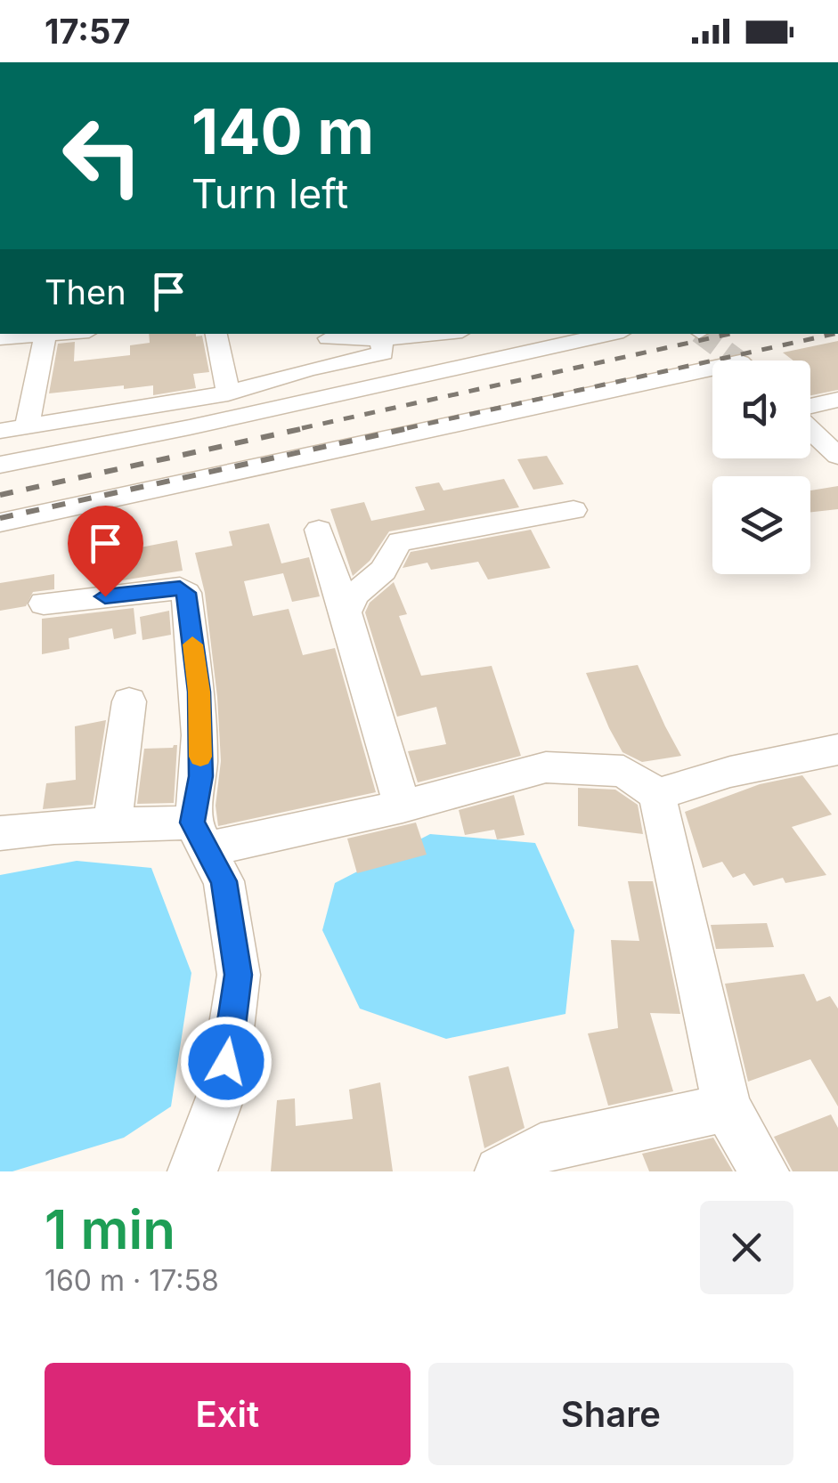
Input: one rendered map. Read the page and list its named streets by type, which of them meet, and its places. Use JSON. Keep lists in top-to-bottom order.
{
  "page": {
    "status": "17:57",
    "turn": ["140 m", "Turn left"],
    "then": "Then",
    "heading": ["1 min", "160 m · 17:58"],
    "buttons": ["Exit", "Share"]
  }
}
